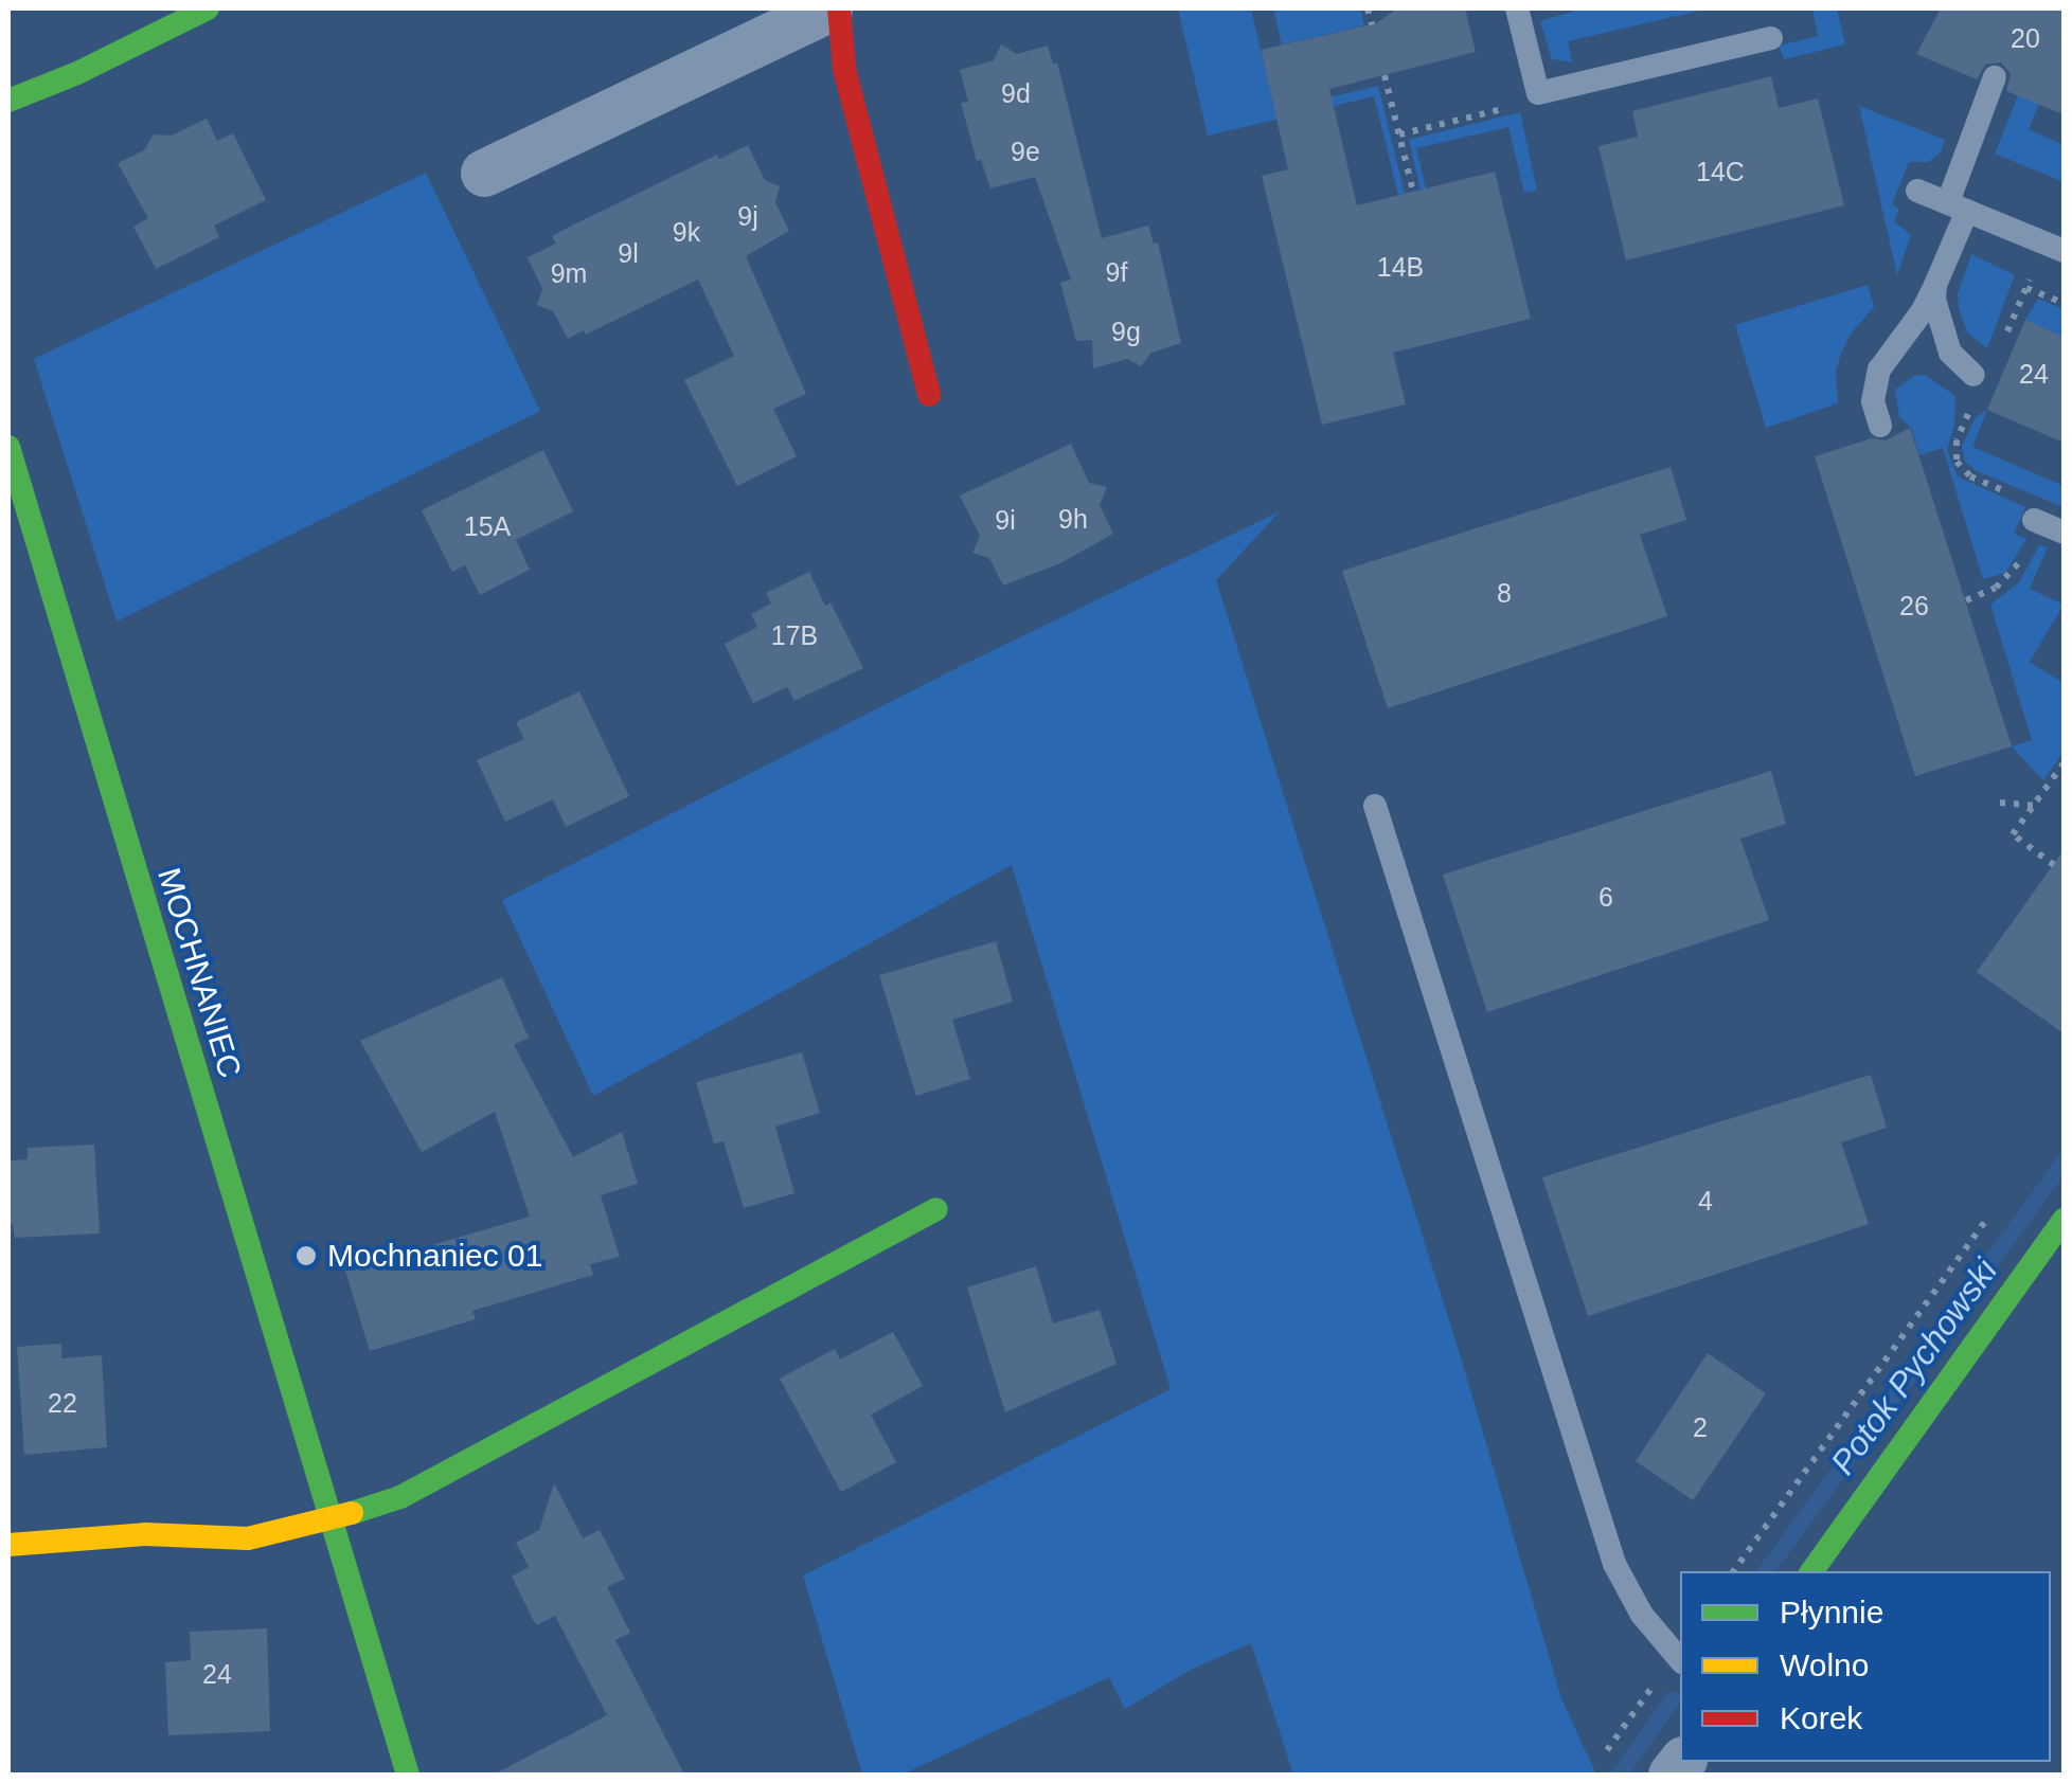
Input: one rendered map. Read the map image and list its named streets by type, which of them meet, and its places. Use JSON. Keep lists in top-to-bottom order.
{
  "streets": {
    "street": ["MOCHNANIEC"]
  },
  "water": ["Potok Pychowski"],
  "places": ["Mochnaniec 01"],
  "house_numbers": [
    "20",
    "9d",
    "9e",
    "14C",
    "9j",
    "9k",
    "9l",
    "14B",
    "9f",
    "9m",
    "9g",
    "24",
    "9h",
    "9i",
    "15A",
    "8",
    "26",
    "17B",
    "6",
    "4",
    "22",
    "2",
    "24"
  ],
  "legend": ["Płynnie", "Wolno", "Korek"]
}
